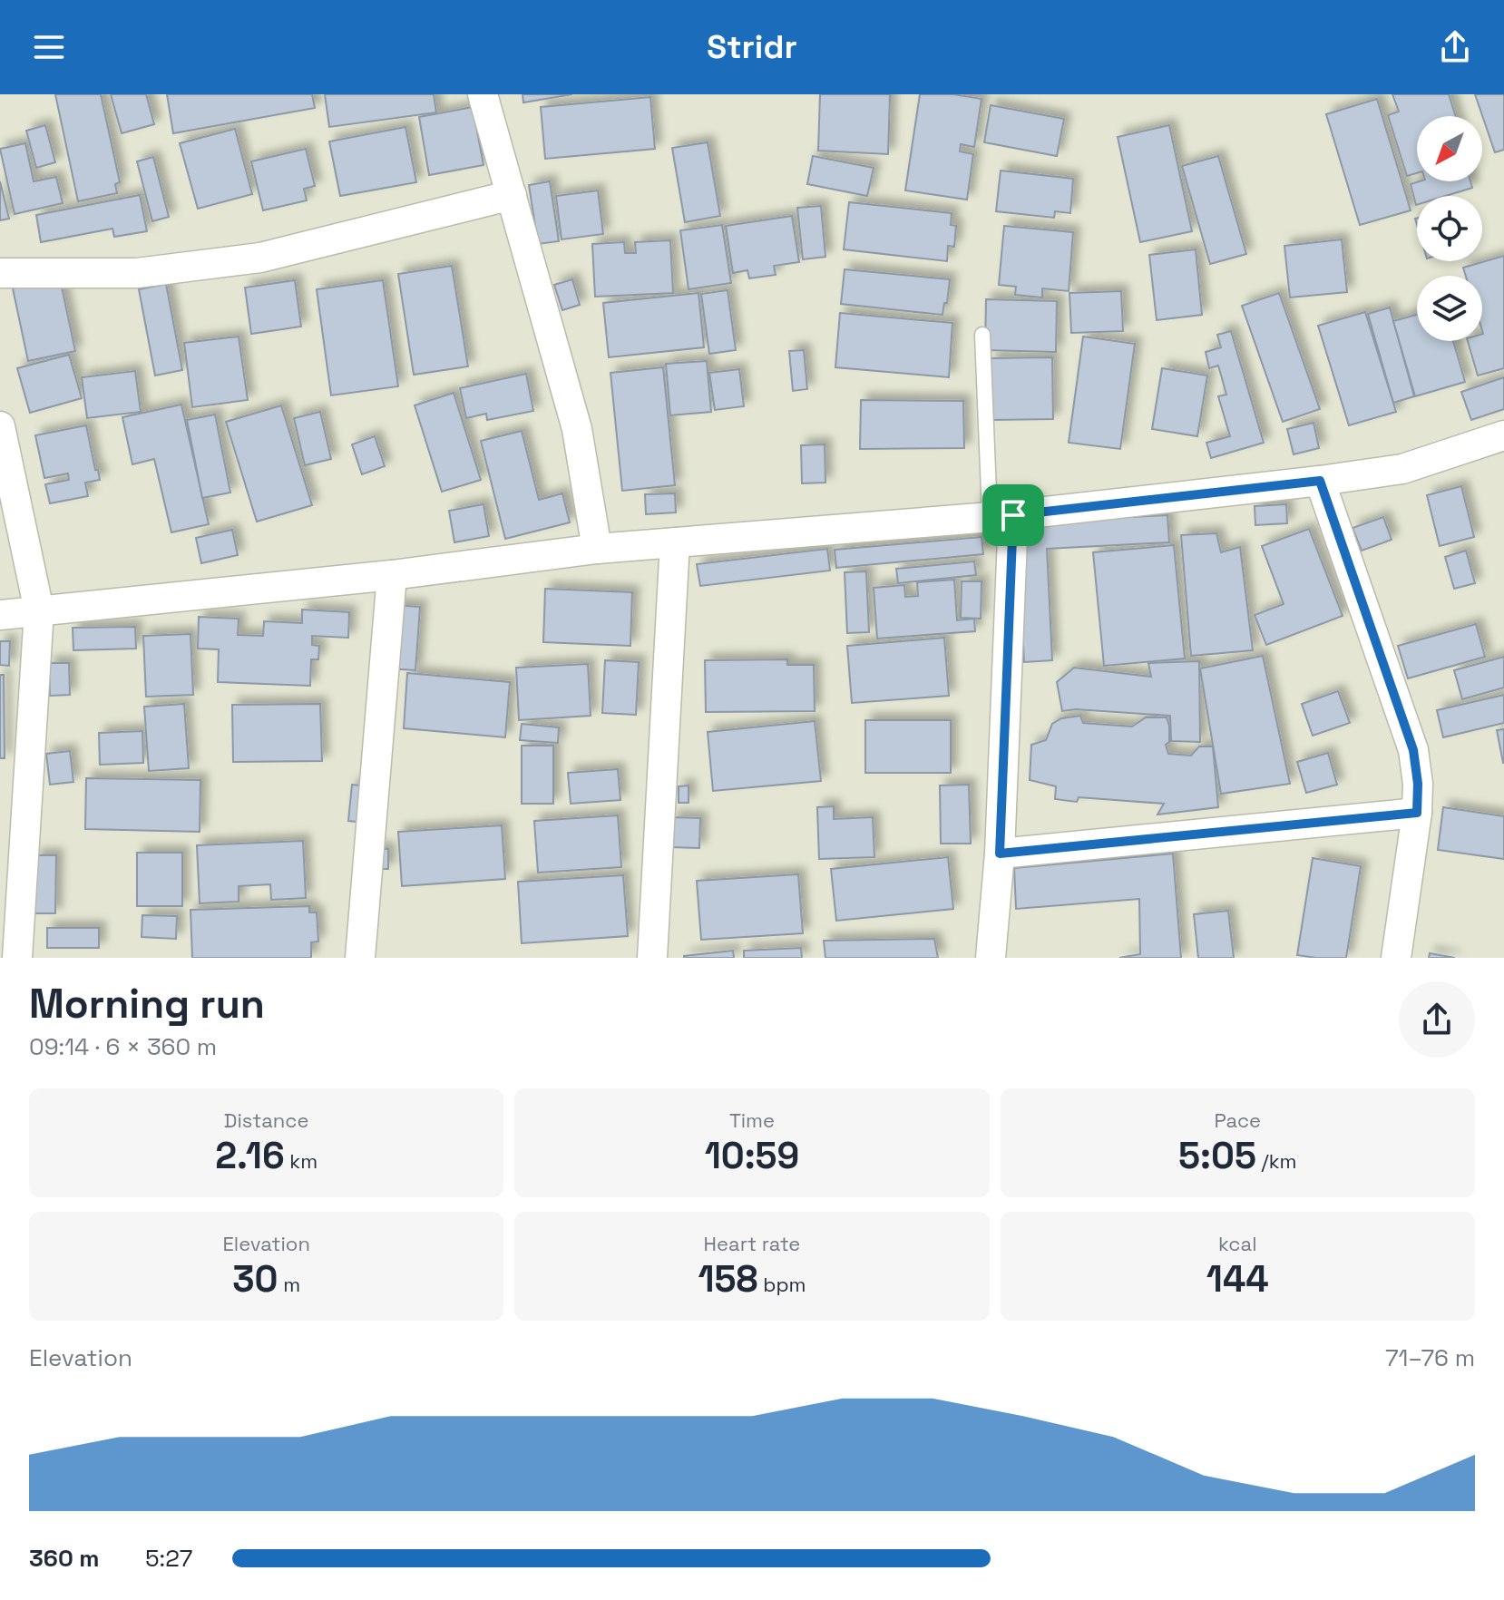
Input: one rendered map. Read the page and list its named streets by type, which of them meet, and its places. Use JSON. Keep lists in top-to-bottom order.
{
  "north": "bottom left",
  "page": {
    "header": "Stridr",
    "heading": ["Morning run", "09:14 · 6 × 360 m"],
    "stats": [
      ["Distance", "2.16 km"],
      ["Time", "10:59"],
      ["Pace", "5:05 /km"],
      ["Elevation", "30 m"],
      ["Heart rate", "158 bpm"],
      ["kcal", "144"]
    ],
    "chart": ["Elevation", "71–76 m"],
    "list": [
      {
        "name": "360 m",
        "note": "5:27"
      }
    ]
  }
}
